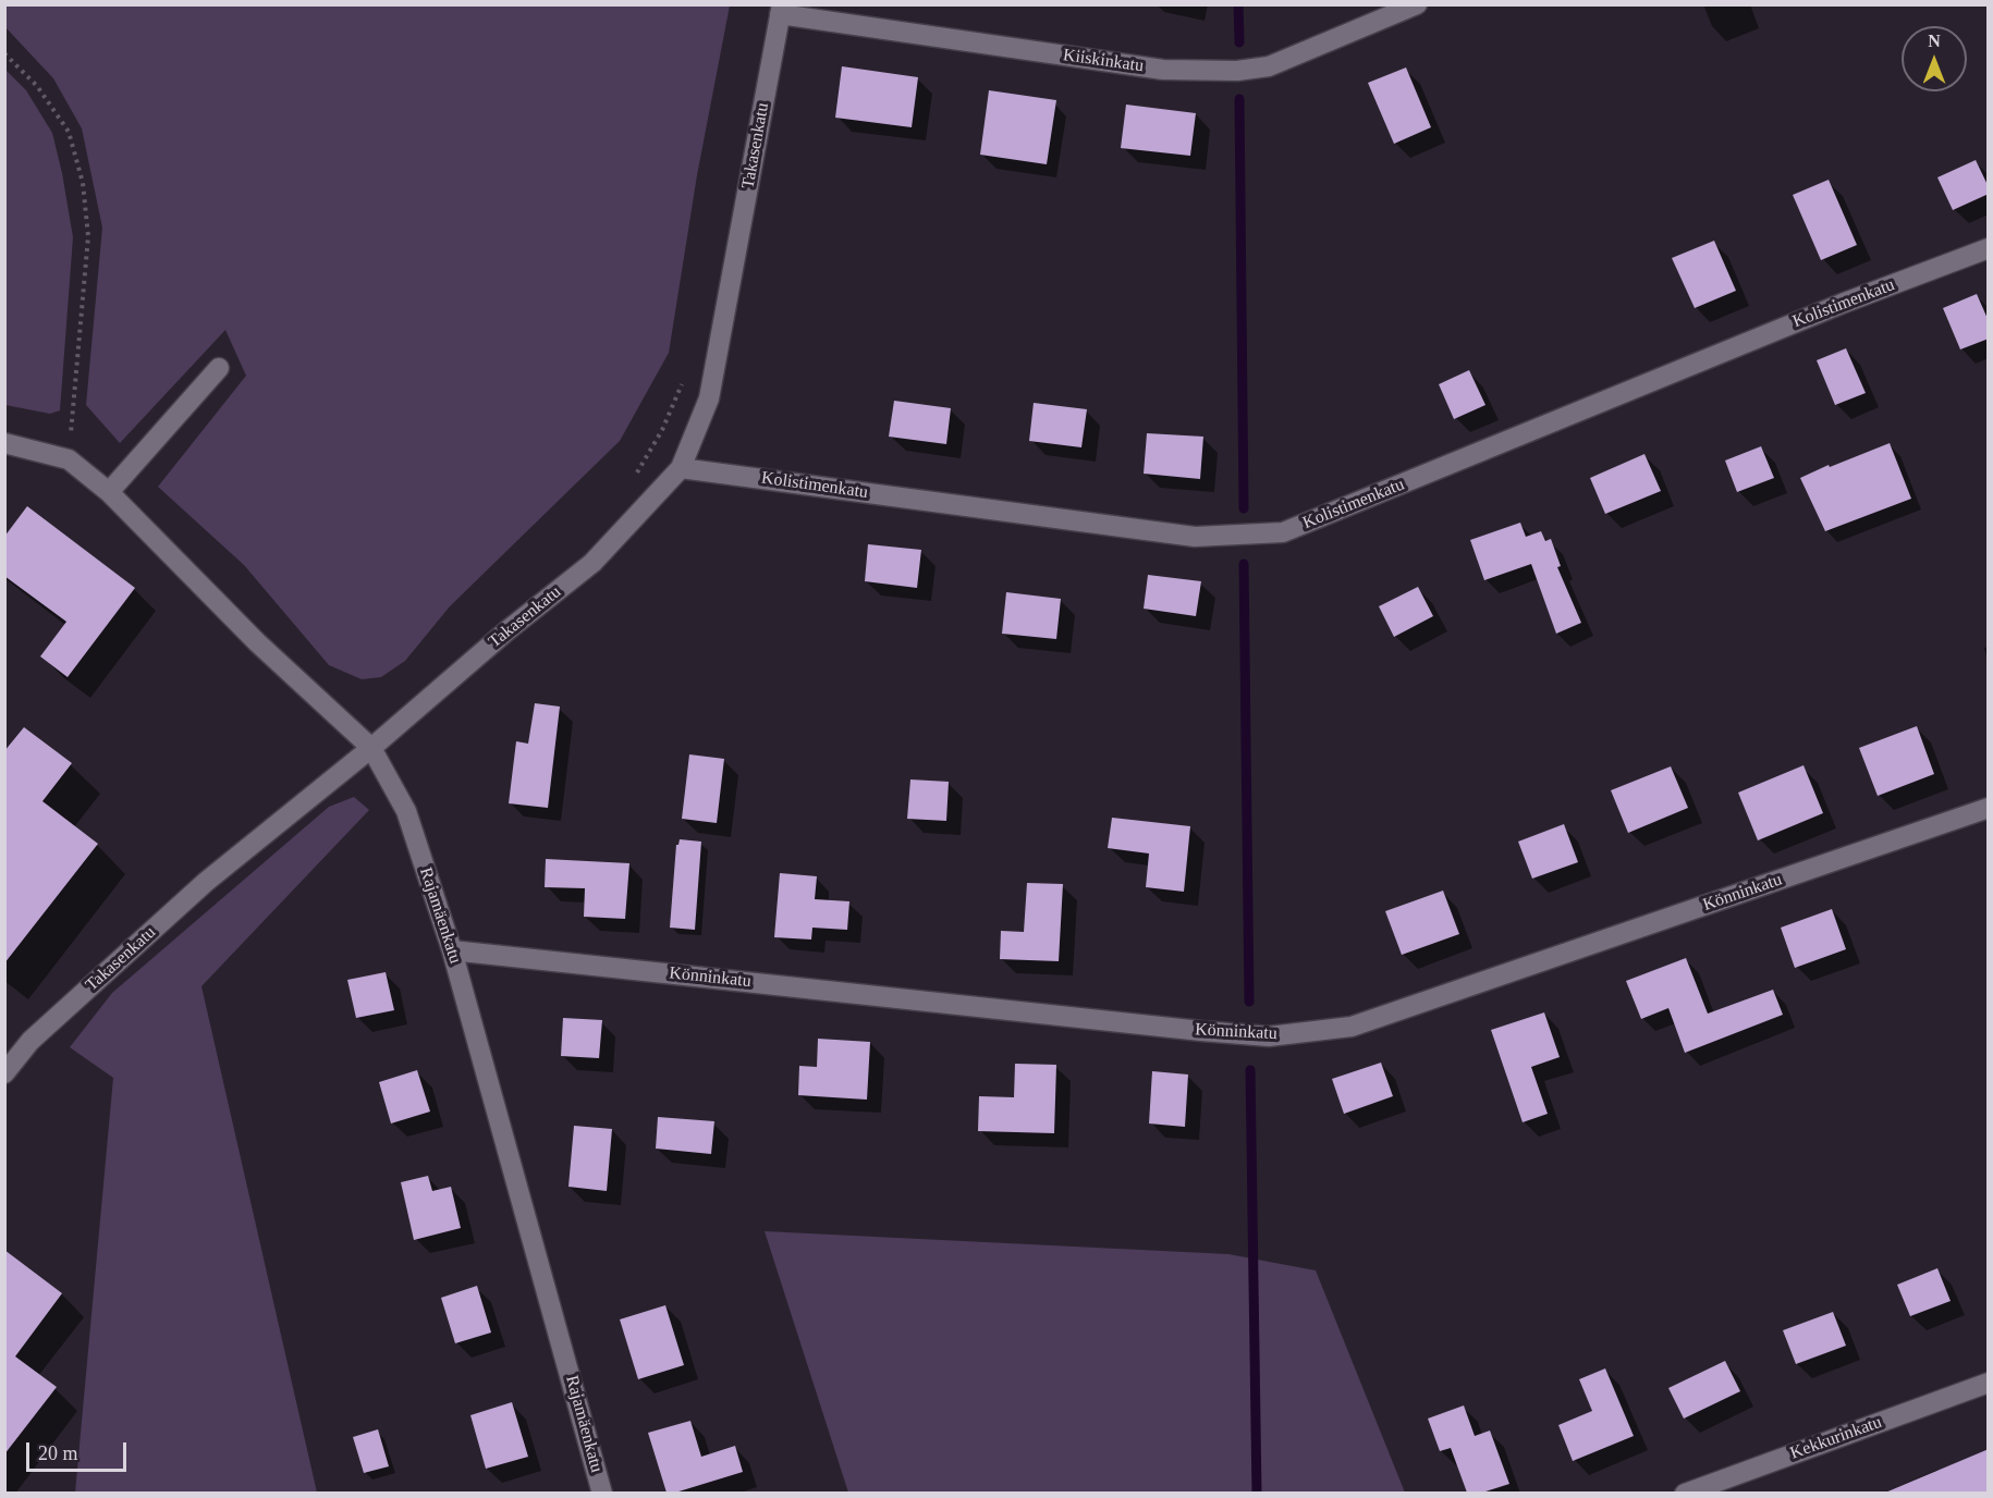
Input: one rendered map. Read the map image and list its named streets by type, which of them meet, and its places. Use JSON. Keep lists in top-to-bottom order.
{
  "streets": {
    "street": [
      "Kiiskinkatu",
      "Takasenkatu",
      "Kolistimenkatu",
      "Könninkatu",
      "Rajamäenkatu",
      "Kekkurinkatu"
    ]
  },
  "crossings": [
    ["Kiiskinkatu", "Takasenkatu"],
    ["Takasenkatu", "Kolistimenkatu"],
    ["Takasenkatu", "Rajamäenkatu"],
    ["Könninkatu", "Rajamäenkatu"]
  ],
  "scale_bar": "20 m",
  "north": "top"
}
